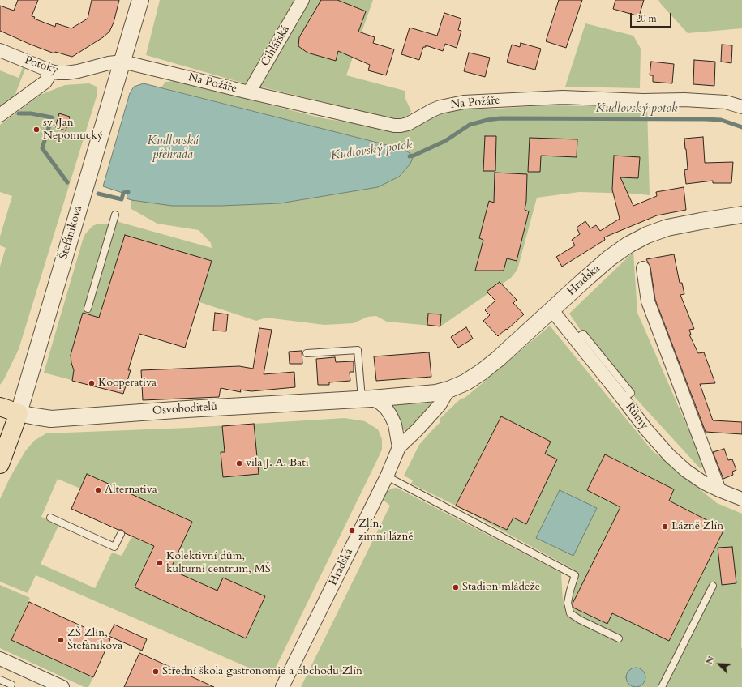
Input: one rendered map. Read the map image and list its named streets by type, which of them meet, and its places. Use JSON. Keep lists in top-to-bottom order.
{
  "streets": {
    "main road": ["Štefánikova", "Osvoboditelů"],
    "street": [
      "Cihlářská",
      "Potoky",
      "Na Požáře",
      "Hradská",
      "Růmy"
    ]
  },
  "crossings": [
    ["Cihlářská", "Na Požáře"],
    ["Potoky", "Na Požáře"],
    ["Potoky", "Štefánikova"],
    ["Na Požáře", "Štefánikova"],
    ["Štefánikova", "Osvoboditelů"],
    ["Hradská", "Osvoboditelů"],
    ["Hradská", "Růmy"]
  ],
  "water": ["Kudlovský potok", "Kudlovská přehrada"],
  "places": [
    "sv. Jan Nepomucký",
    "Kooperativa",
    "vila J. A. Bati",
    "Alternativa",
    "Lázně Zlín",
    "Zlín, zimní lázně",
    "Kolektivní dům, kulturní centrum, MŠ",
    "Stadion mládeže",
    "ZŠ Zlín, Štefánikova",
    "Střední škola gastronomie a obchodu Zlín"
  ],
  "scale_bar": "20 m",
  "north": "top left"
}
